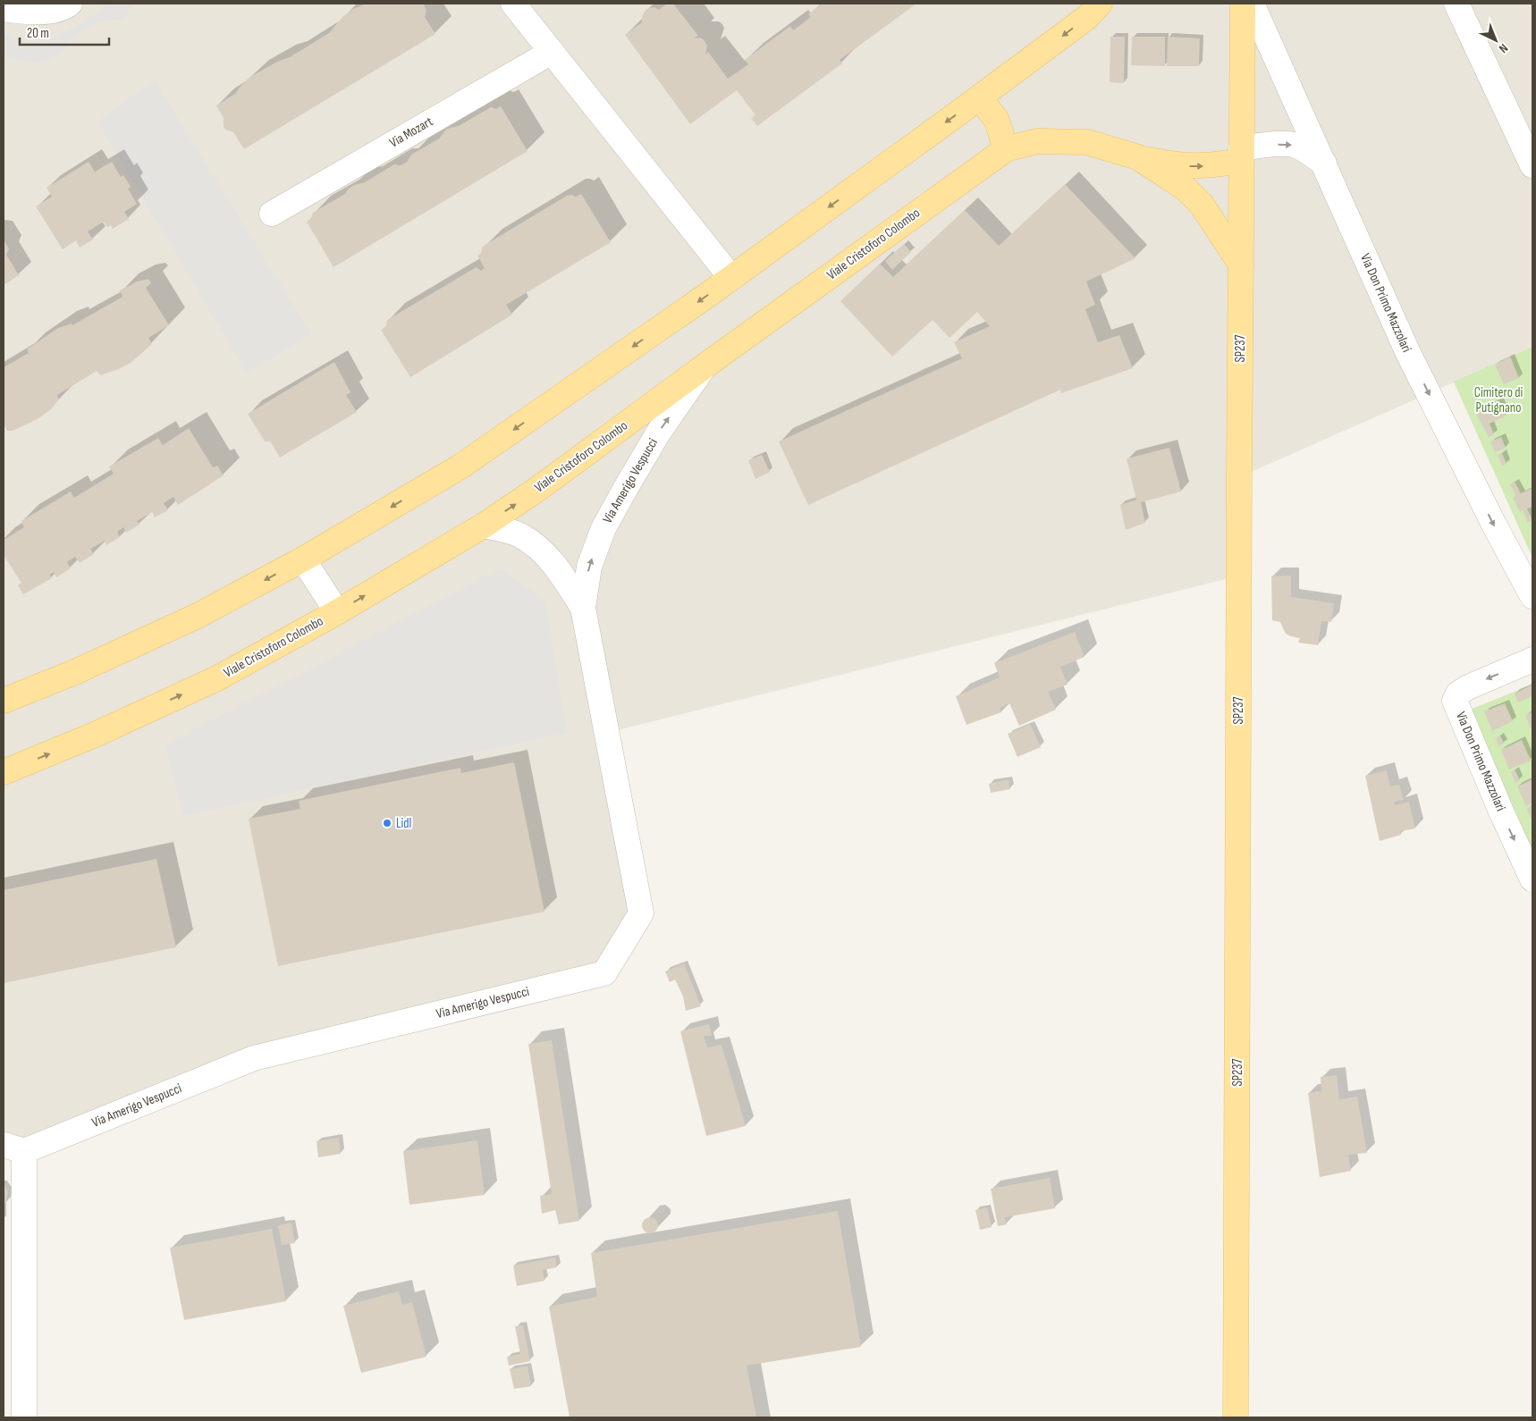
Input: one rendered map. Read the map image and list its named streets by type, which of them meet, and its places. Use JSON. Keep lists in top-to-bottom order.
{
  "streets": {
    "main road": ["Viale Cristoforo Colombo", "SP237"],
    "street": ["Via Mozart", "Via Don Primo Mazzolari", "Via Amerigo Vespucci"]
  },
  "crossings": [
    ["Viale Cristoforo Colombo", "SP237"],
    ["Viale Cristoforo Colombo", "Via Amerigo Vespucci"]
  ],
  "one_way": ["Via Don Primo Mazzolari"],
  "parks": ["Cimitero di Putignano"],
  "places": ["Lidl"],
  "scale_bar": "20 m",
  "north": "bottom right"
}
